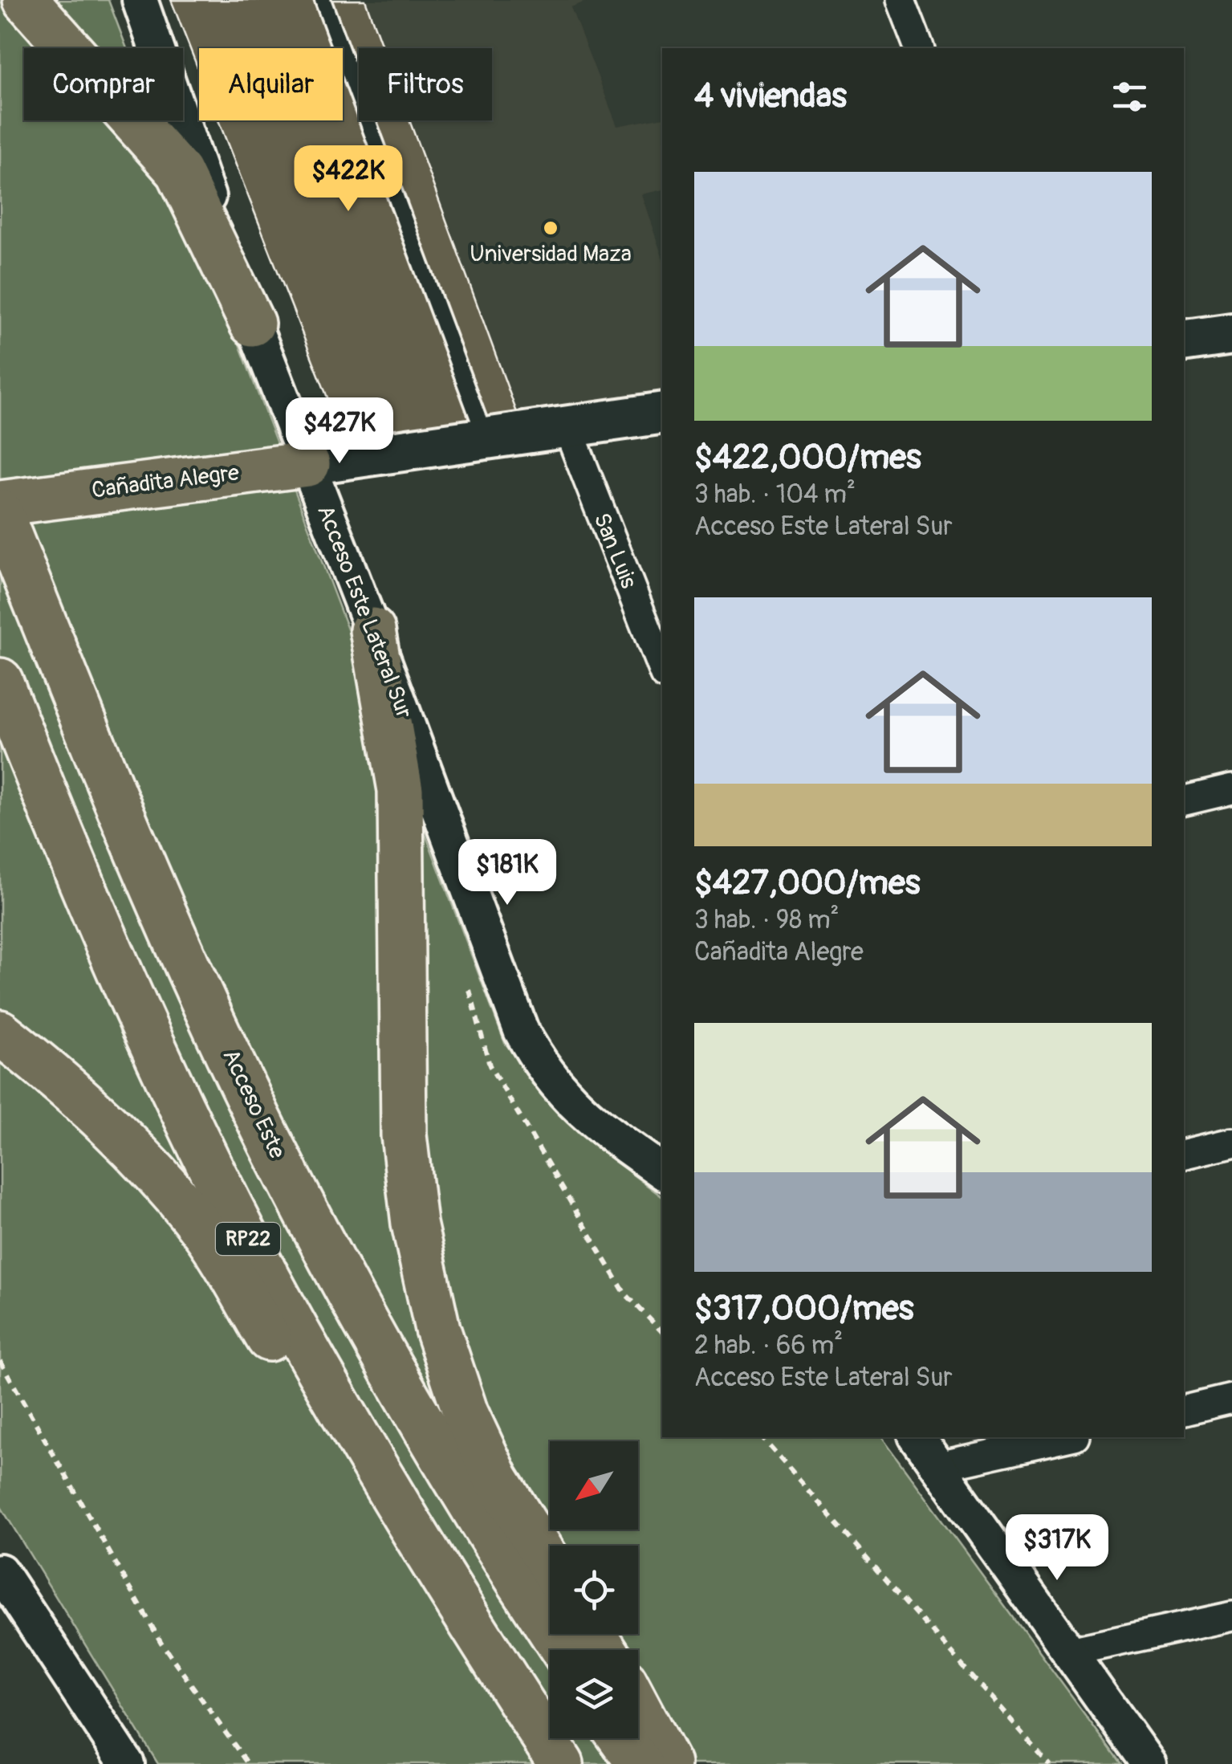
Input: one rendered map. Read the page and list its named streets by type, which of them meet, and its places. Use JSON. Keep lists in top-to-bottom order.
{
  "streets": {
    "main road": ["Cañadita Alegre", "Acceso Este", "RP22"],
    "street": ["San Luis", "Acceso Este Lateral Sur"]
  },
  "crossings": [
    ["Cañadita Alegre", "San Luis"],
    ["Cañadita Alegre", "Acceso Este Lateral Sur"]
  ],
  "places": ["Universidad Maza"],
  "north": "bottom left",
  "page": {
    "chip": ["Comprar", "Alquilar", "Filtros"],
    "heading": "4 viviendas",
    "list": [
      {
        "name": "$422,000/mes",
        "note": "3 hab. · 104 m² · Acceso Este Lateral Sur"
      },
      {
        "name": "$427,000/mes",
        "note": "3 hab. · 98 m² · Cañadita Alegre"
      },
      {
        "name": "$317,000/mes",
        "note": "2 hab. · 66 m² · Acceso Este Lateral Sur"
      }
    ],
    "price": [
      "$422K",
      "$427K",
      "$181K",
      "$317K"
    ]
  }
}
